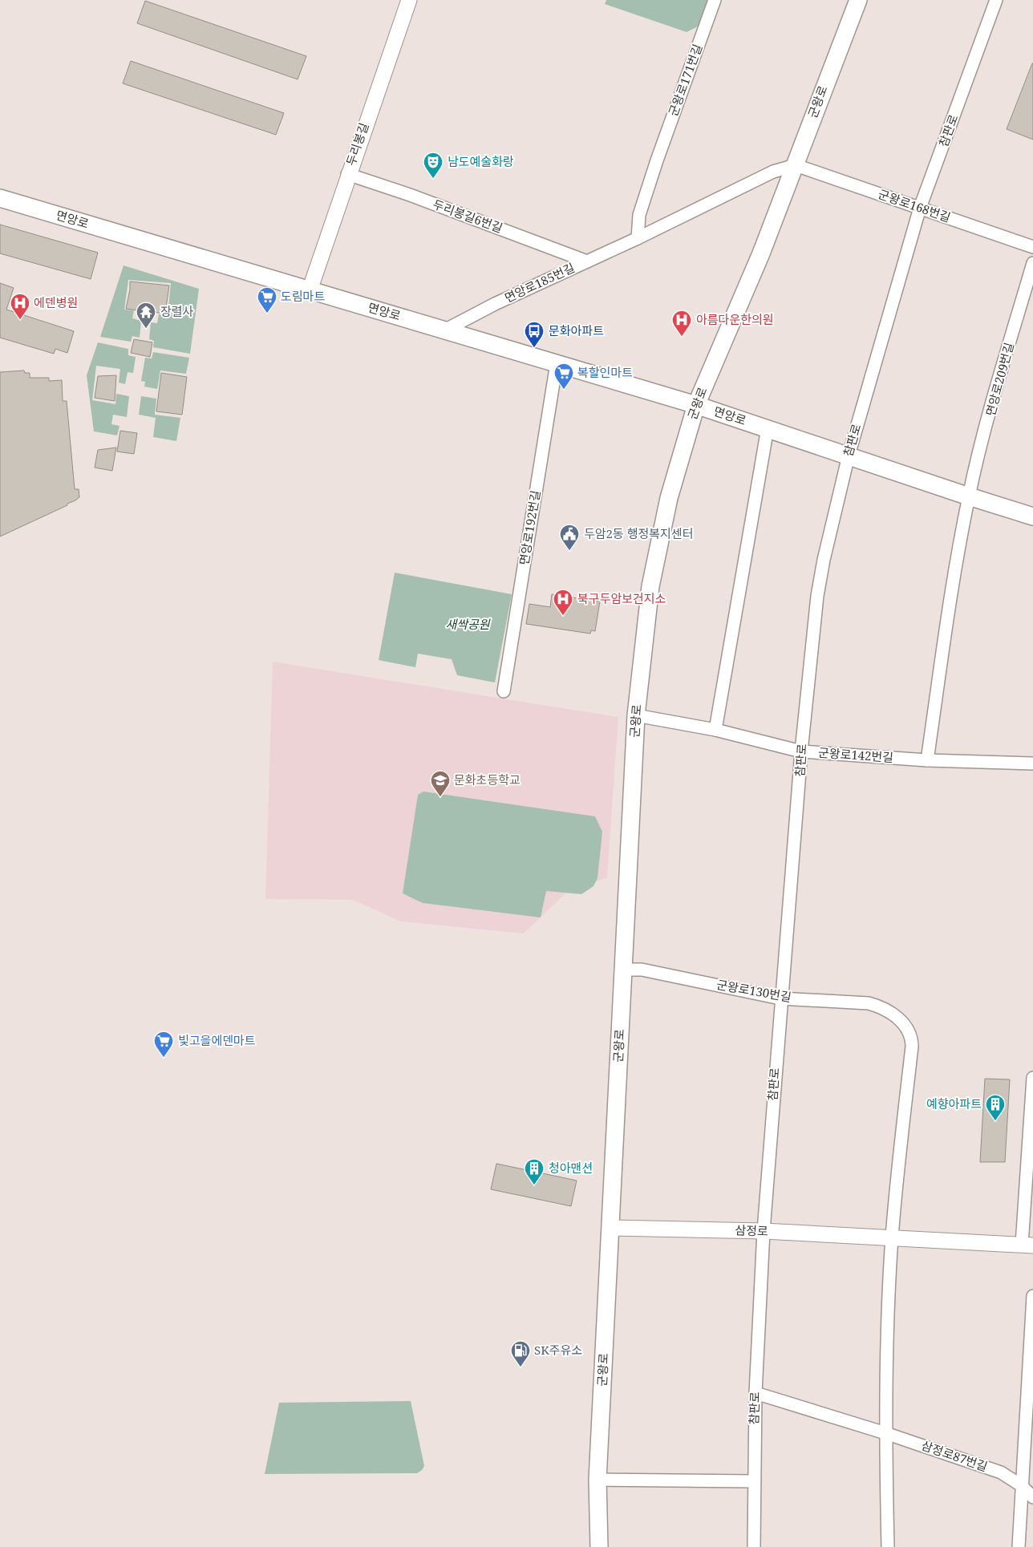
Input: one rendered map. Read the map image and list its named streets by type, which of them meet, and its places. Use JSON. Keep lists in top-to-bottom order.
{
  "streets": {
    "main road": ["군왕로", "면앙로"],
    "street": [
      "군왕로171번길",
      "참판로",
      "두리봉길",
      "군왕로168번길",
      "두리봉길6번길",
      "면앙로185번길",
      "면앙로209번길",
      "면앙로192번길",
      "군왕로142번길",
      "군왕로130번길",
      "삼정로",
      "삼정로87번길"
    ]
  },
  "crossings": [
    ["군왕로171번길", "면앙로185번길"],
    ["군왕로", "군왕로168번길"],
    ["군왕로", "면앙로"],
    ["군왕로", "면앙로185번길"],
    ["군왕로", "군왕로142번길"],
    ["군왕로", "군왕로130번길"],
    ["군왕로", "삼정로"],
    ["참판로", "군왕로168번길"],
    ["참판로", "면앙로"],
    ["참판로", "군왕로142번길"],
    ["참판로", "군왕로130번길"],
    ["참판로", "삼정로"],
    ["참판로", "삼정로87번길"],
    ["두리봉길", "두리봉길6번길"],
    ["두리봉길", "면앙로"],
    ["군왕로168번길", "면앙로185번길"],
    ["두리봉길6번길", "면앙로185번길"],
    ["면앙로", "면앙로185번길"],
    ["면앙로", "면앙로209번길"],
    ["면앙로", "면앙로192번길"],
    ["군왕로130번길", "삼정로"]
  ],
  "parks": ["새싹공원"],
  "places": {
    "theatre": ["남도예술화랑"],
    "supermarket": ["도림마트", "복할인마트", "빛고을에덴마트"],
    "hospital": ["에덴병원", "아름다운한의원", "북구두암보건지소"],
    "temple": ["장렬사"],
    "bus stop": ["문화아파트"],
    "public building": ["두암2동 행정복지센터"],
    "school or university": ["문화초등학교"],
    "building": ["예향아파트", "청아맨션"],
    "fuel station": ["SK주유소"]
  }
}
